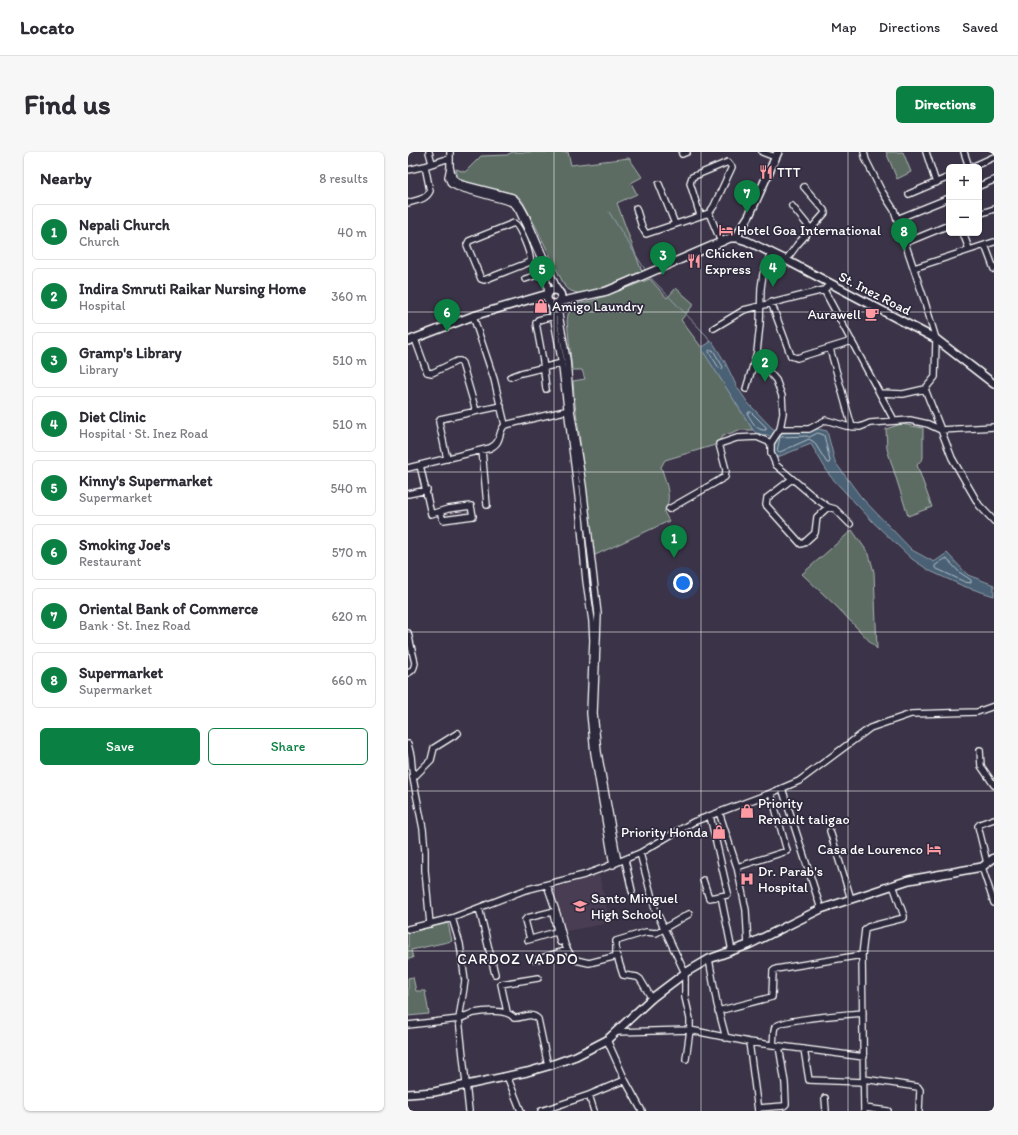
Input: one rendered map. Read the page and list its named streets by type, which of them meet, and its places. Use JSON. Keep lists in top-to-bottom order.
{
  "streets": {
    "main road": ["St. Inez Road"]
  },
  "districts": ["CARDOZ VADDO"],
  "places": {
    "restaurant": ["TTT", "Chicken Express"],
    "hotel": ["Hotel Goa International", "Casa de Lourenco"],
    "shop": ["Amigo Laundry", "Priority Renault taligao", "Priority Honda"],
    "cafe": ["Aurawell"],
    "hospital": ["Dr. Parab's Hospital"],
    "school or university": ["Santo Minguel High School"]
  },
  "page": {
    "header": "Locato",
    "nav": ["Map", "Directions", "Saved"],
    "buttons": [
      "Directions",
      ["Save", "Share"]
    ],
    "title": "Find us",
    "heading": ["Nearby", "8 results"],
    "map_buttons": ["+", "−"],
    "pins": [
      "7",
      "8",
      "3",
      "4",
      "5",
      "6",
      "2",
      "1"
    ],
    "list": [
      {
        "mark": "1",
        "name": "Nepali Church",
        "note": "Church",
        "value": "40 m"
      },
      {
        "mark": "2",
        "name": "Indira Smruti Raikar Nursing Home",
        "note": "Hospital",
        "value": "360 m"
      },
      {
        "mark": "3",
        "name": "Gramp's Library",
        "note": "Library",
        "value": "510 m"
      },
      {
        "mark": "4",
        "name": "Diet Clinic",
        "note": "Hospital · St. Inez Road",
        "value": "510 m"
      },
      {
        "mark": "5",
        "name": "Kinny's Supermarket",
        "note": "Supermarket",
        "value": "540 m"
      },
      {
        "mark": "6",
        "name": "Smoking Joe's",
        "note": "Restaurant",
        "value": "570 m"
      },
      {
        "mark": "7",
        "name": "Oriental Bank of Commerce",
        "note": "Bank · St. Inez Road",
        "value": "620 m"
      },
      {
        "mark": "8",
        "name": "Supermarket",
        "note": "Supermarket",
        "value": "660 m"
      }
    ]
  }
}
